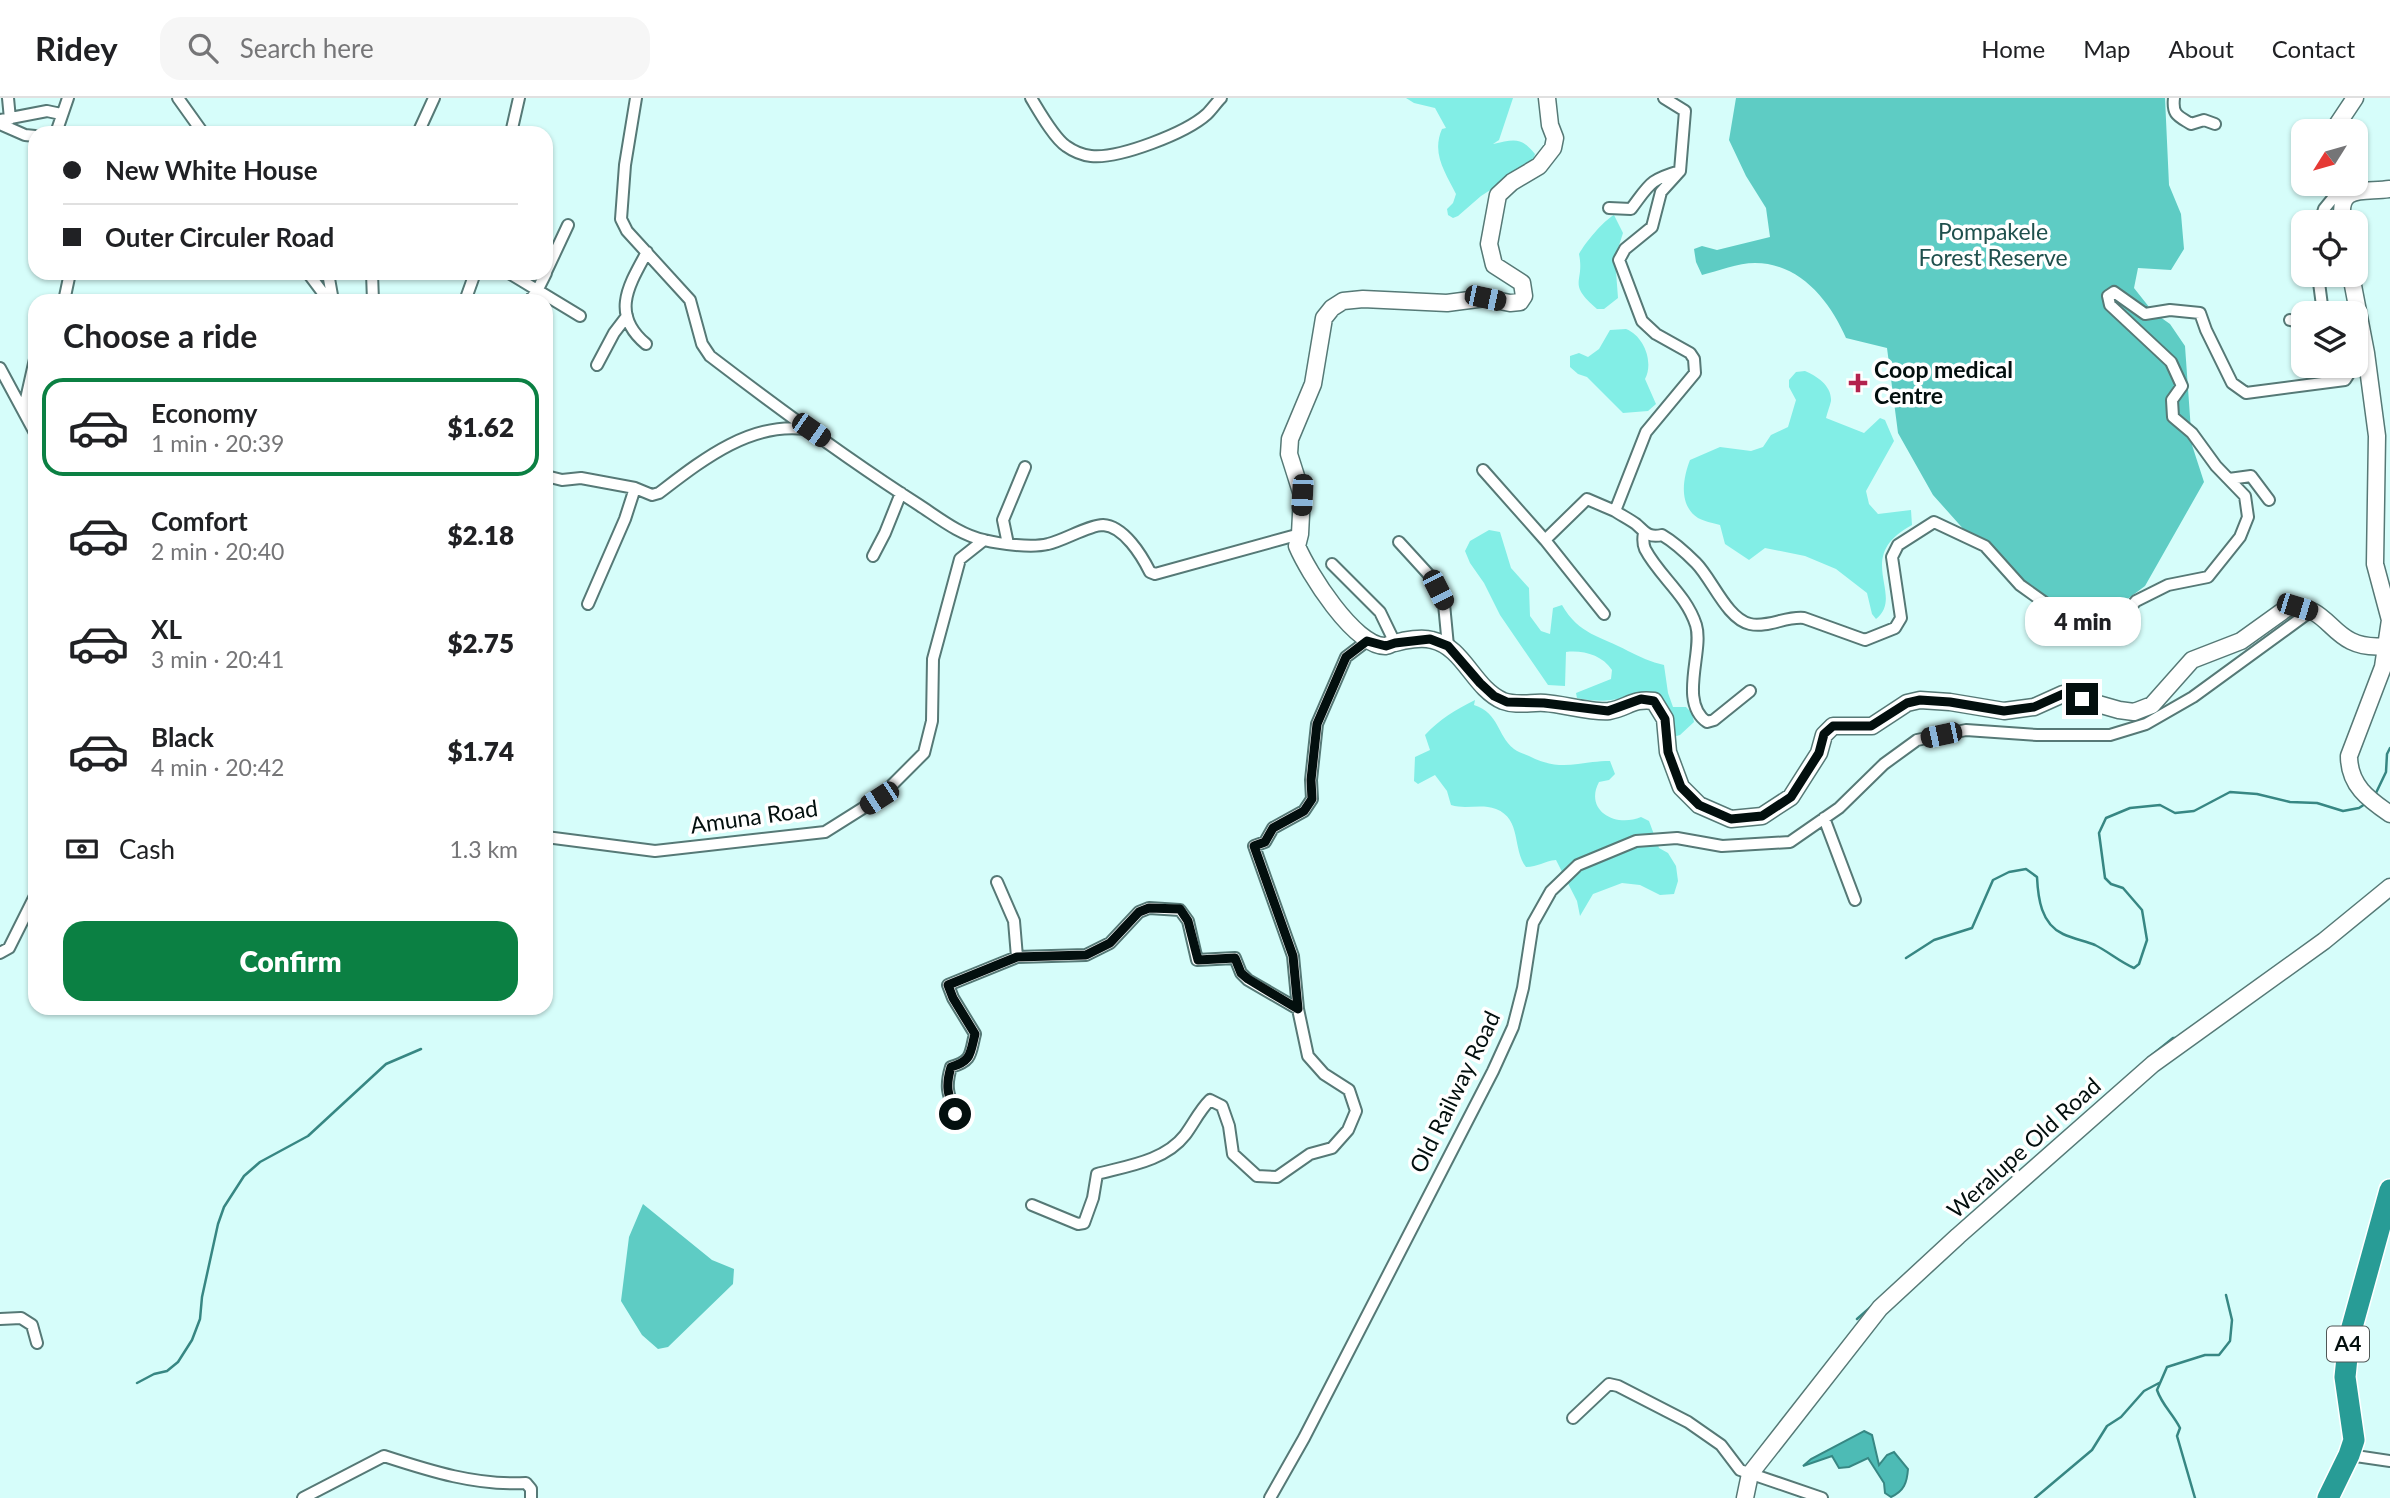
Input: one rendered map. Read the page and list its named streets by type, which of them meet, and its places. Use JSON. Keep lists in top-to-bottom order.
{
  "streets": {
    "highway": ["A4"],
    "street": ["Amuna Road", "Old Railway Road", "Weralupe Old Road"]
  },
  "parks": ["Pompakele Forest Reserve"],
  "places": {
    "health": ["Coop medical Centre"]
  },
  "north": "bottom left",
  "page": {
    "header": "Ridey",
    "search": "Search here",
    "nav": [
      "Home",
      "Map",
      "About",
      "Contact"
    ],
    "banner": ["New White House", "Outer Circuler Road"],
    "heading": "Choose a ride",
    "list": [
      {
        "name": "Economy",
        "note": "1 min · 20:39",
        "value": "$1.62"
      },
      {
        "name": "Comfort",
        "note": "2 min · 20:40",
        "value": "$2.18"
      },
      {
        "name": "XL",
        "note": "3 min · 20:41",
        "value": "$2.75"
      },
      {
        "name": "Black",
        "note": "4 min · 20:42",
        "value": "$1.74"
      }
    ],
    "bubble": "4 min",
    "pay": ["Cash", "1.3 km"],
    "buttons": "Confirm"
  }
}
